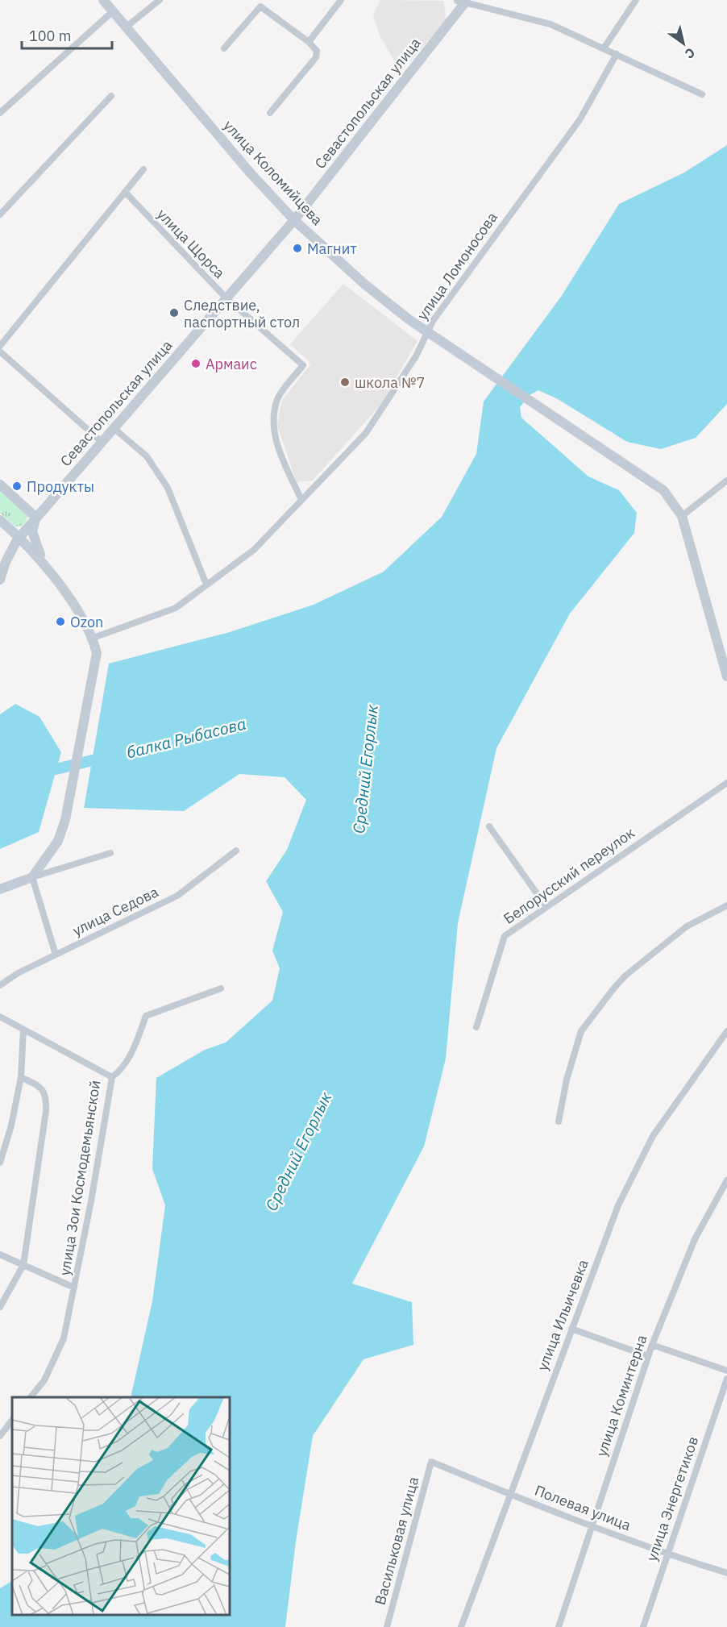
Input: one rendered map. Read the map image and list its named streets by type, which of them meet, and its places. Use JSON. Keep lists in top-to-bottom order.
{
  "streets": {
    "main road": ["Севастопольская улица", "улица Коломийцева"],
    "street": [
      "улица Щорса",
      "улица Ломоносова",
      "Белорусский переулок",
      "улица Седова",
      "улица Зои Космодемьянской",
      "улица Ильичевка",
      "улица Коминтерна",
      "улица Энергетиков",
      "Полевая улица",
      "Васильковая улица"
    ]
  },
  "crossings": [
    ["Севастопольская улица", "улица Коломийцева"],
    ["Севастопольская улица", "улица Щорса"],
    ["улица Коломийцева", "улица Ломоносова"],
    ["улица Щорса", "улица Ломоносова"],
    ["улица Ильичевка", "Полевая улица"],
    ["улица Коминтерна", "Полевая улица"],
    ["улица Энергетиков", "Полевая улица"],
    ["Полевая улица", "Васильковая улица"]
  ],
  "water": ["балка Рыбасова", "Средний Егорлык"],
  "places": [
    "Магнит",
    "Следствие, паспортный стол",
    "Армаис",
    "школа №7",
    "Продукты",
    "Ozon"
  ],
  "scale_bar": "100 m",
  "north": "bottom right"
}
